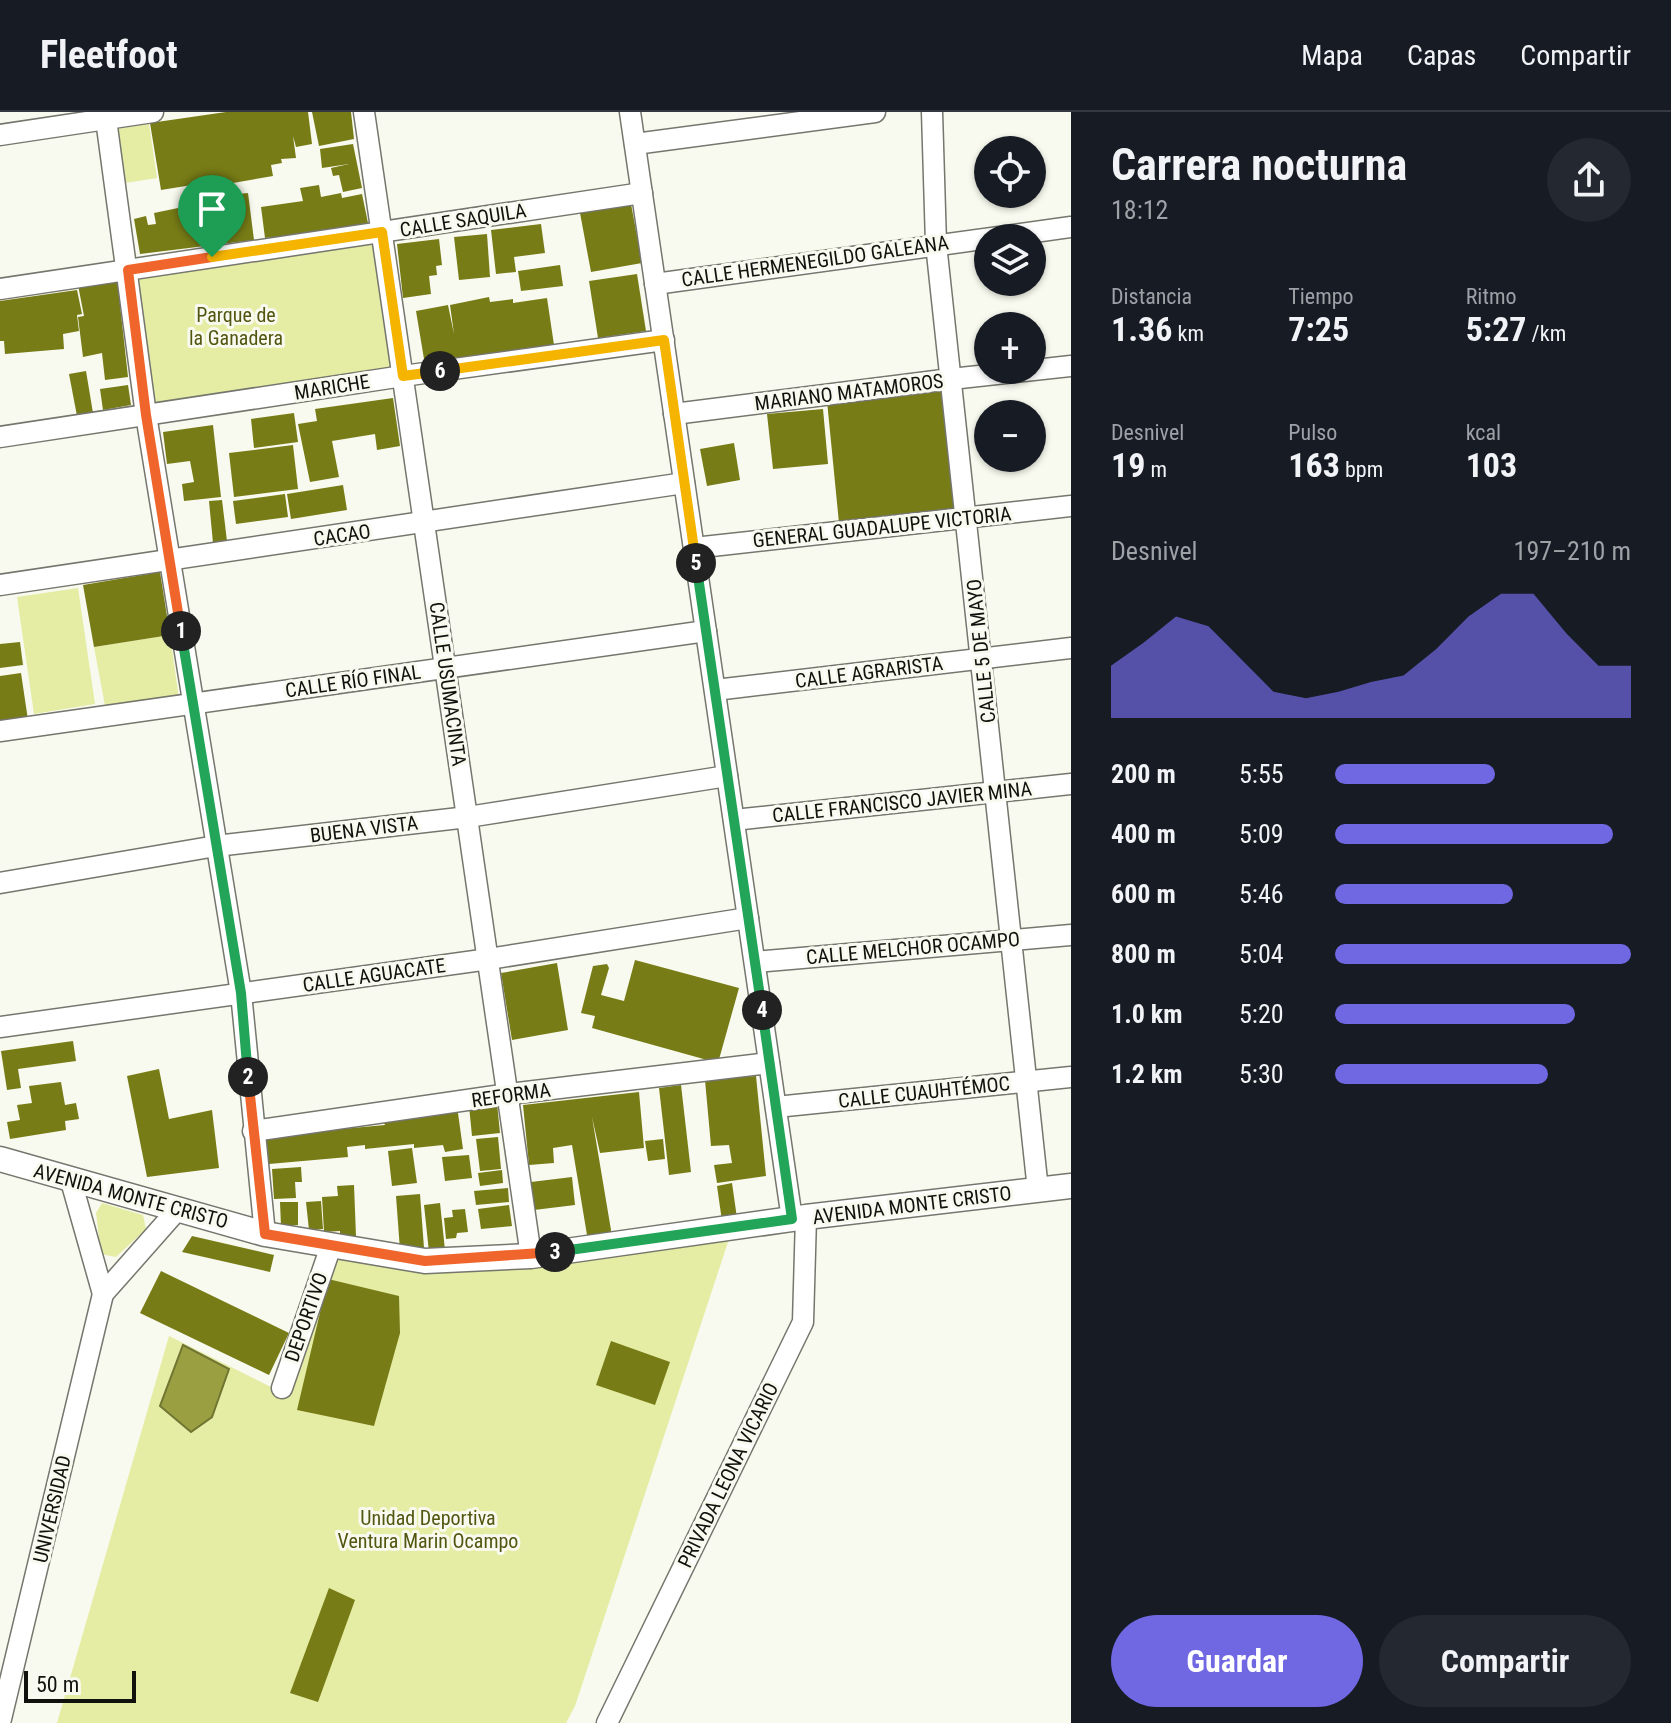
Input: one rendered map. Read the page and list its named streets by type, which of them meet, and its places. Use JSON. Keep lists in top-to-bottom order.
{
  "streets": {
    "main road": ["AVENIDA MONTE CRISTO"],
    "street": [
      "CALLE SAQUILA",
      "CALLE HERMENEGILDO GALEANA",
      "MARICHE",
      "MARIANO MATAMOROS",
      "GENERAL GUADALUPE VICTORIA",
      "CACAO",
      "CALLE 5 DE MAYO",
      "CALLE AGRARISTA",
      "CALLE RÍO FINAL",
      "CALLE USUMACINTA",
      "CALLE FRANCISCO JAVIER MINA",
      "BUENA VISTA",
      "CALLE MELCHOR OCAMPO",
      "CALLE AGUACATE",
      "CALLE CUAUHTÉMOC",
      "REFORMA",
      "DEPORTIVO",
      "PRIVADA LEONA VICARIO",
      "UNIVERSIDAD"
    ]
  },
  "crossings": [
    ["CALLE SAQUILA", "CALLE USUMACINTA"],
    ["CALLE SAQUILA", "PRIVADA LEONA VICARIO"],
    ["CALLE HERMENEGILDO GALEANA", "CALLE 5 DE MAYO"],
    ["CALLE HERMENEGILDO GALEANA", "PRIVADA LEONA VICARIO"],
    ["MARICHE", "CALLE USUMACINTA"],
    ["MARICHE", "PRIVADA LEONA VICARIO"],
    ["MARIANO MATAMOROS", "CALLE 5 DE MAYO"],
    ["MARIANO MATAMOROS", "PRIVADA LEONA VICARIO"],
    ["GENERAL GUADALUPE VICTORIA", "CALLE 5 DE MAYO"],
    ["GENERAL GUADALUPE VICTORIA", "PRIVADA LEONA VICARIO"],
    ["CACAO", "CALLE USUMACINTA"],
    ["CACAO", "PRIVADA LEONA VICARIO"],
    ["CALLE 5 DE MAYO", "CALLE AGRARISTA"],
    ["CALLE 5 DE MAYO", "CALLE FRANCISCO JAVIER MINA"],
    ["CALLE 5 DE MAYO", "CALLE MELCHOR OCAMPO"],
    ["CALLE 5 DE MAYO", "CALLE CUAUHTÉMOC"],
    ["CALLE 5 DE MAYO", "AVENIDA MONTE CRISTO"],
    ["CALLE AGRARISTA", "PRIVADA LEONA VICARIO"],
    ["CALLE RÍO FINAL", "CALLE USUMACINTA"],
    ["CALLE RÍO FINAL", "PRIVADA LEONA VICARIO"],
    ["CALLE USUMACINTA", "BUENA VISTA"],
    ["CALLE USUMACINTA", "CALLE AGUACATE"],
    ["CALLE USUMACINTA", "REFORMA"],
    ["CALLE USUMACINTA", "AVENIDA MONTE CRISTO"],
    ["CALLE FRANCISCO JAVIER MINA", "PRIVADA LEONA VICARIO"],
    ["BUENA VISTA", "PRIVADA LEONA VICARIO"],
    ["CALLE MELCHOR OCAMPO", "PRIVADA LEONA VICARIO"],
    ["CALLE AGUACATE", "PRIVADA LEONA VICARIO"],
    ["CALLE CUAUHTÉMOC", "PRIVADA LEONA VICARIO"],
    ["REFORMA", "PRIVADA LEONA VICARIO"],
    ["AVENIDA MONTE CRISTO", "DEPORTIVO"],
    ["AVENIDA MONTE CRISTO", "PRIVADA LEONA VICARIO"]
  ],
  "parks": ["Parque de la Ganadera", "Unidad Deportiva Ventura Marin Ocampo"],
  "scale_bar": "50 m",
  "page": {
    "header": "Fleetfoot",
    "nav": ["Mapa", "Capas", "Compartir"],
    "heading": ["Carrera nocturna", "18:12"],
    "map_buttons": ["+", "−"],
    "stats": [
      ["Distancia", "1.36 km"],
      ["Tiempo", "7:25"],
      ["Ritmo", "5:27 /km"],
      ["Desnivel", "19 m"],
      ["Pulso", "163 bpm"],
      ["kcal", "103"]
    ],
    "pins": [
      "6",
      "5",
      "1",
      "4",
      "2",
      "3"
    ],
    "chart": ["Desnivel", "197–210 m"],
    "list": [
      {
        "name": "200 m",
        "note": "5:55"
      },
      {
        "name": "400 m",
        "note": "5:09"
      },
      {
        "name": "600 m",
        "note": "5:46"
      },
      {
        "name": "800 m",
        "note": "5:04"
      },
      {
        "name": "1.0 km",
        "note": "5:20"
      },
      {
        "name": "1.2 km",
        "note": "5:30"
      }
    ],
    "buttons": ["Guardar", "Compartir"],
    "scale": "50 m"
  }
}
